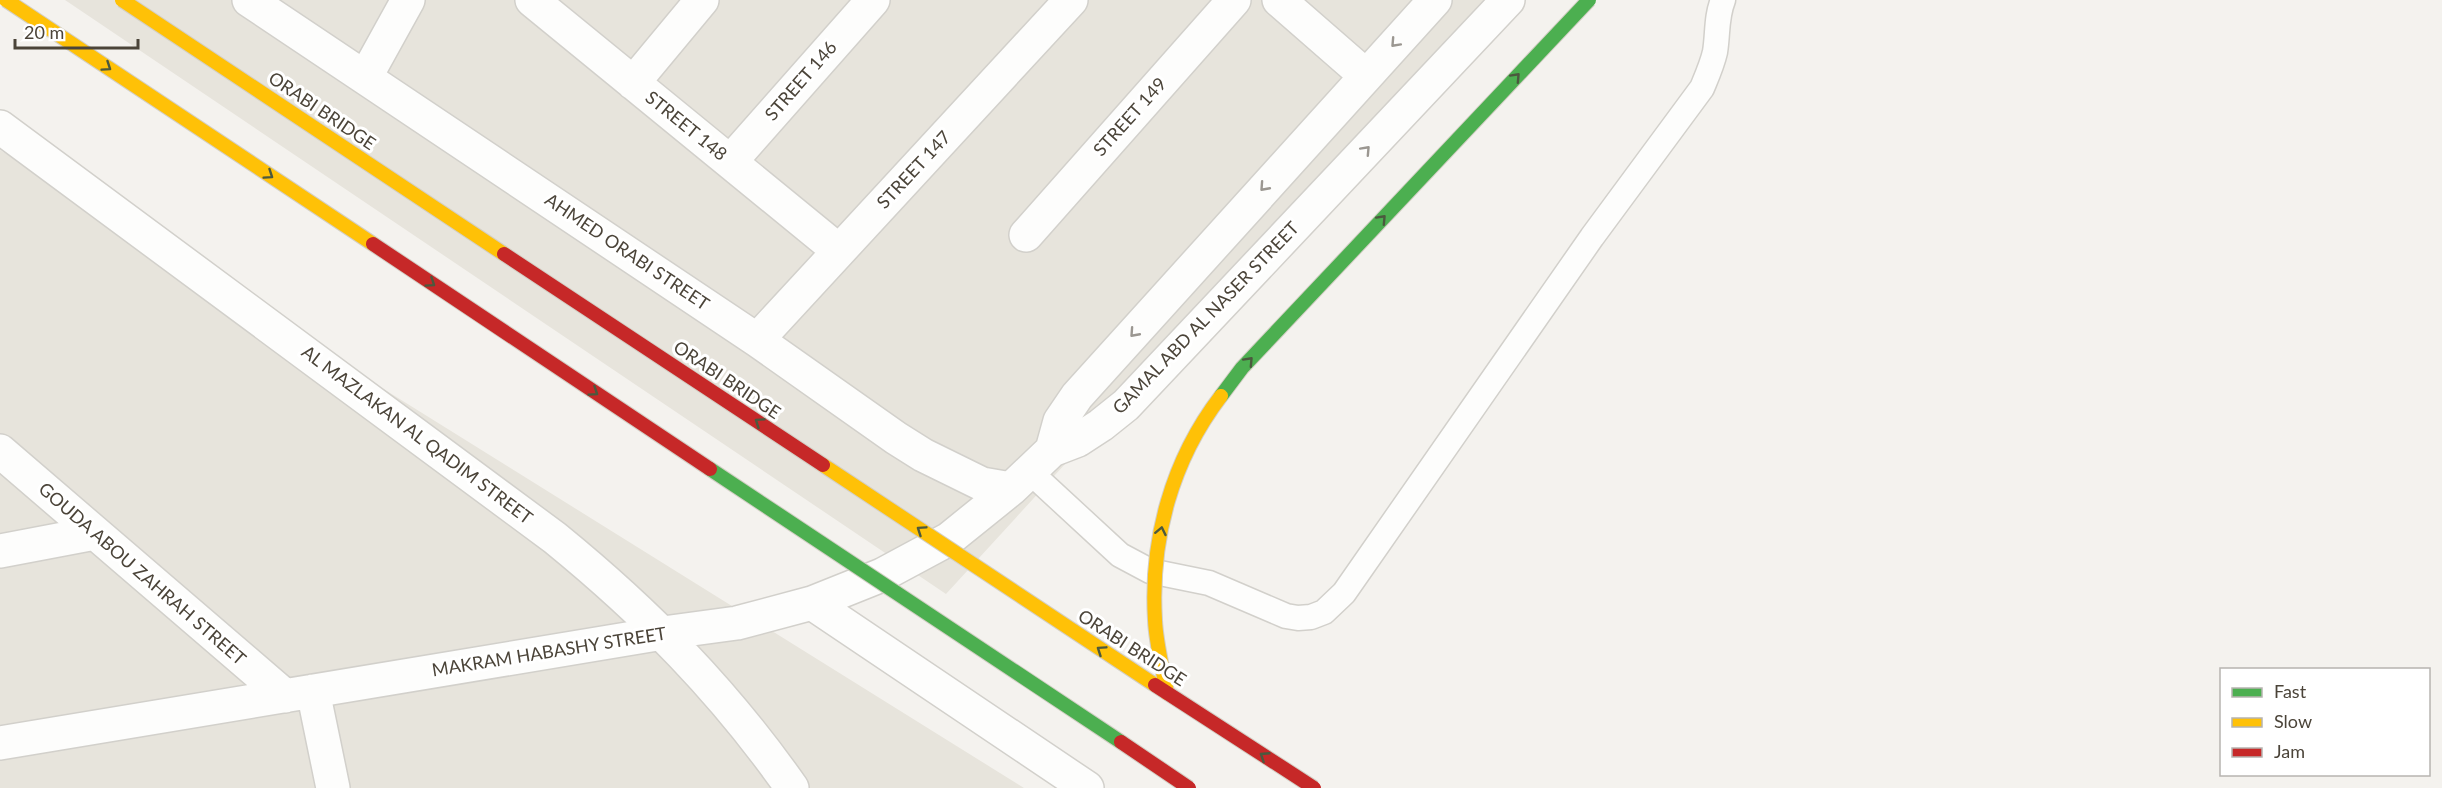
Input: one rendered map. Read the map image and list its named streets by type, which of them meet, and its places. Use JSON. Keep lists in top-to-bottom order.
{
  "streets": {
    "main road": ["ORABI BRIDGE"],
    "street": [
      "STREET 146",
      "STREET 149",
      "STREET 148",
      "STREET 147",
      "AHMED ORABI STREET",
      "GAMAL ABD AL NASER STREET",
      "AL MAZLAKAN AL QADIM STREET",
      "GOUDA ABOU ZAHRAH STREET",
      "MAKRAM HABASHY STREET"
    ]
  },
  "crossings": [
    ["STREET 146", "STREET 148"],
    ["STREET 148", "STREET 147"],
    ["STREET 147", "AHMED ORABI STREET"],
    ["AHMED ORABI STREET", "GAMAL ABD AL NASER STREET"],
    ["AHMED ORABI STREET", "MAKRAM HABASHY STREET"],
    ["GAMAL ABD AL NASER STREET", "MAKRAM HABASHY STREET"],
    ["AL MAZLAKAN AL QADIM STREET", "MAKRAM HABASHY STREET"],
    ["GOUDA ABOU ZAHRAH STREET", "MAKRAM HABASHY STREET"]
  ],
  "legend": ["Fast", "Slow", "Jam"],
  "scale_bar": "20 m"
}
